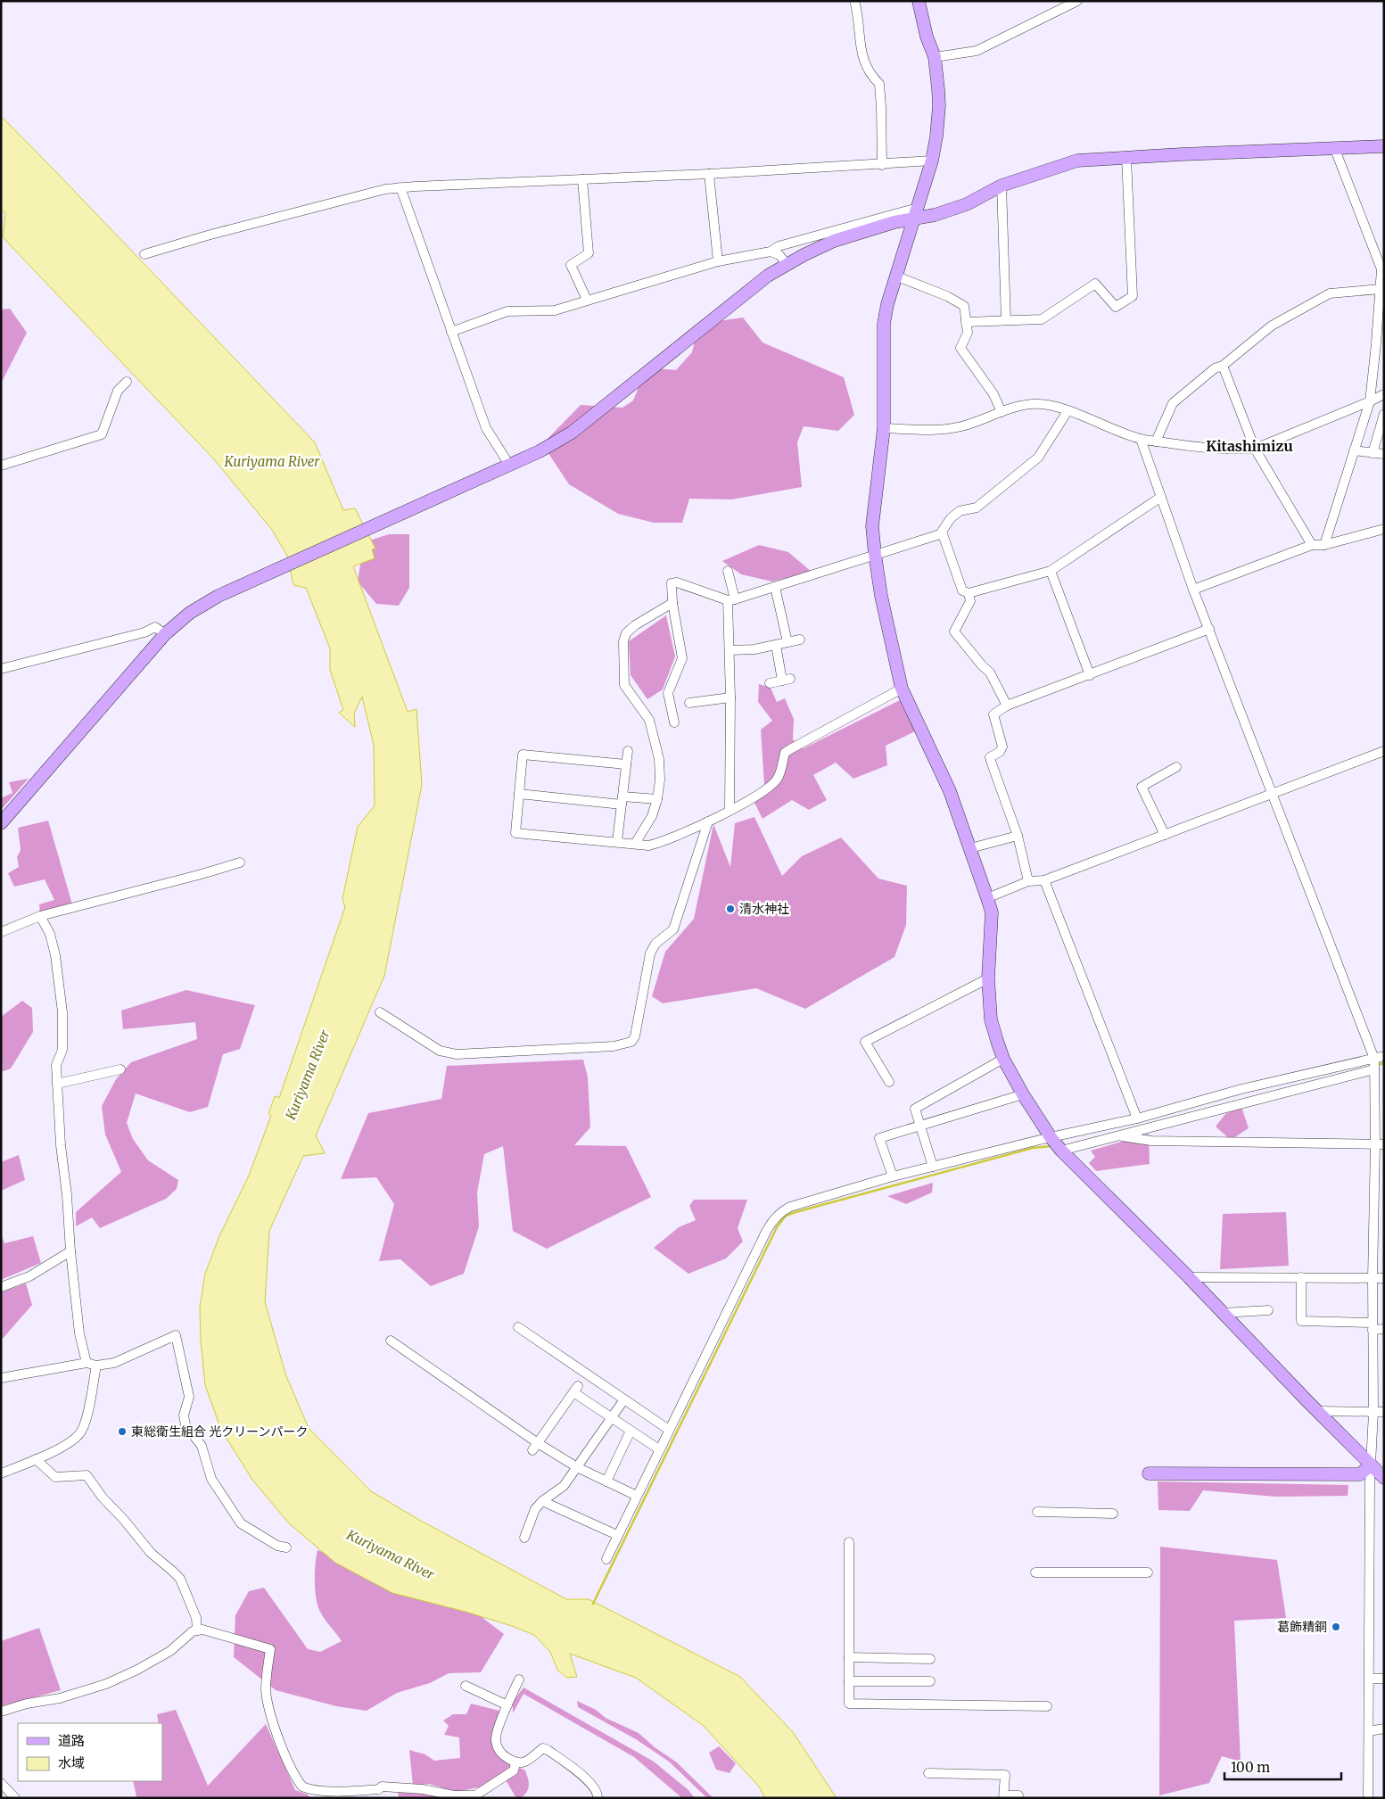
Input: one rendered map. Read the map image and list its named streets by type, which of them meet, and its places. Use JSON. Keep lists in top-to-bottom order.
{
  "districts": ["Kitashimizu"],
  "water": ["Kuriyama River"],
  "places": ["清水神社", "東総衛生組合 光クリーンパーク", "葛飾精銅"],
  "legend": ["道路", "水域"],
  "scale_bar": "100 m"
}
